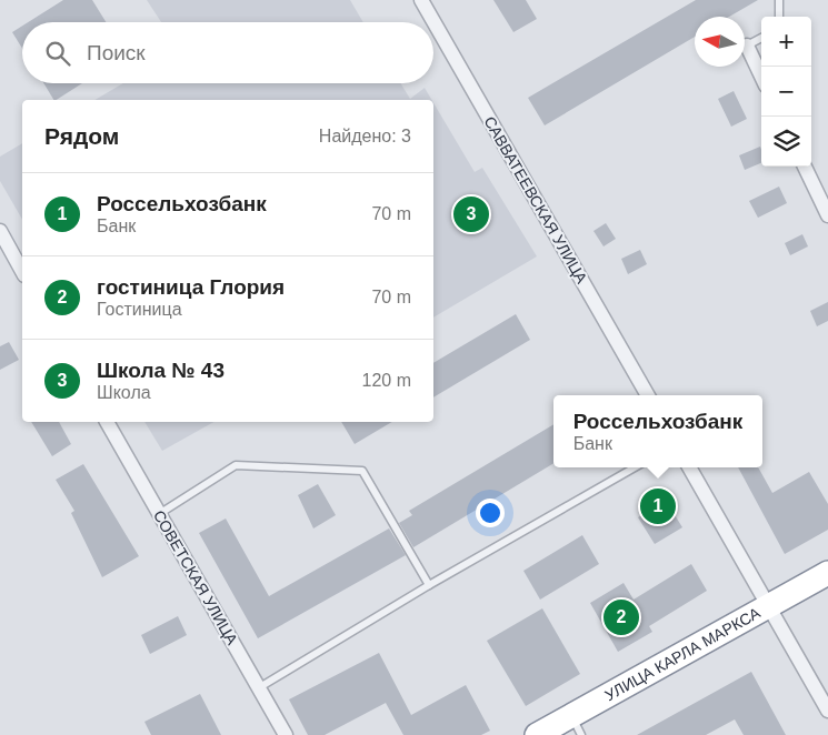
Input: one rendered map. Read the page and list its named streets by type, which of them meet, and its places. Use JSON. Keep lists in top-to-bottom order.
{
  "streets": {
    "highway": ["УЛИЦА КАРЛА МАРКСА"],
    "street": ["САВВАТЕЕВСКАЯ УЛИЦА", "СОВЕТСКАЯ УЛИЦА"]
  },
  "north": "left",
  "page": {
    "map_buttons": ["+", "−"],
    "search": "Поиск",
    "heading": ["Рядом", "Найдено: 3"],
    "list": [
      {
        "mark": "1",
        "name": "Россельхозбанк",
        "note": "Банк",
        "value": "70 m"
      },
      {
        "mark": "2",
        "name": "гостиница Глория",
        "note": "Гостиница",
        "value": "70 m"
      },
      {
        "mark": "3",
        "name": "Школа № 43",
        "note": "Школа",
        "value": "120 m"
      }
    ],
    "pins": ["3", "1", "2"],
    "popup": ["Россельхозбанк", "Банк"]
  }
}
